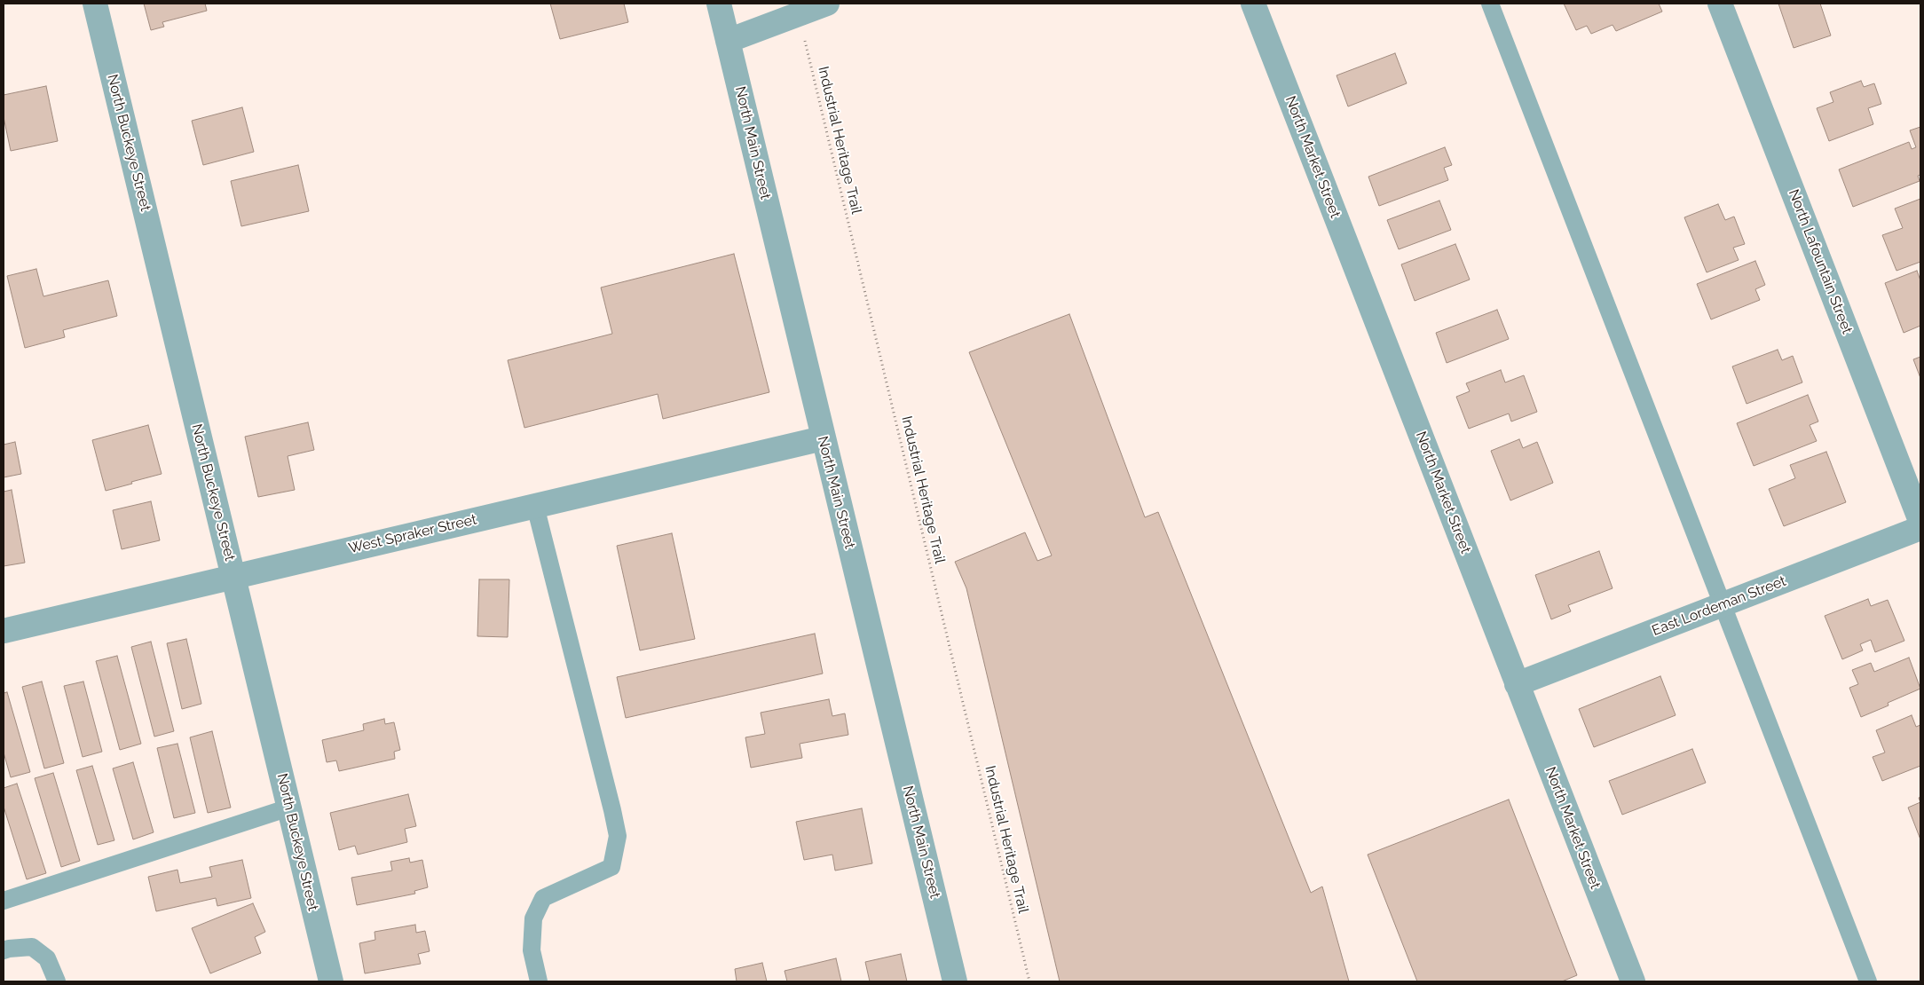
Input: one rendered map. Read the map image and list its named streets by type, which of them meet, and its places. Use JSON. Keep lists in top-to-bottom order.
{
  "streets": {
    "street": [
      "North Buckeye Street",
      "North Main Street",
      "North Market Street",
      "North Lafountain Street",
      "West Spraker Street",
      "East Lordeman Street"
    ],
    "path": ["Industrial Heritage Trail"]
  },
  "crossings": [
    ["North Buckeye Street", "West Spraker Street"],
    ["North Main Street", "West Spraker Street"],
    ["North Market Street", "East Lordeman Street"]
  ]
}
